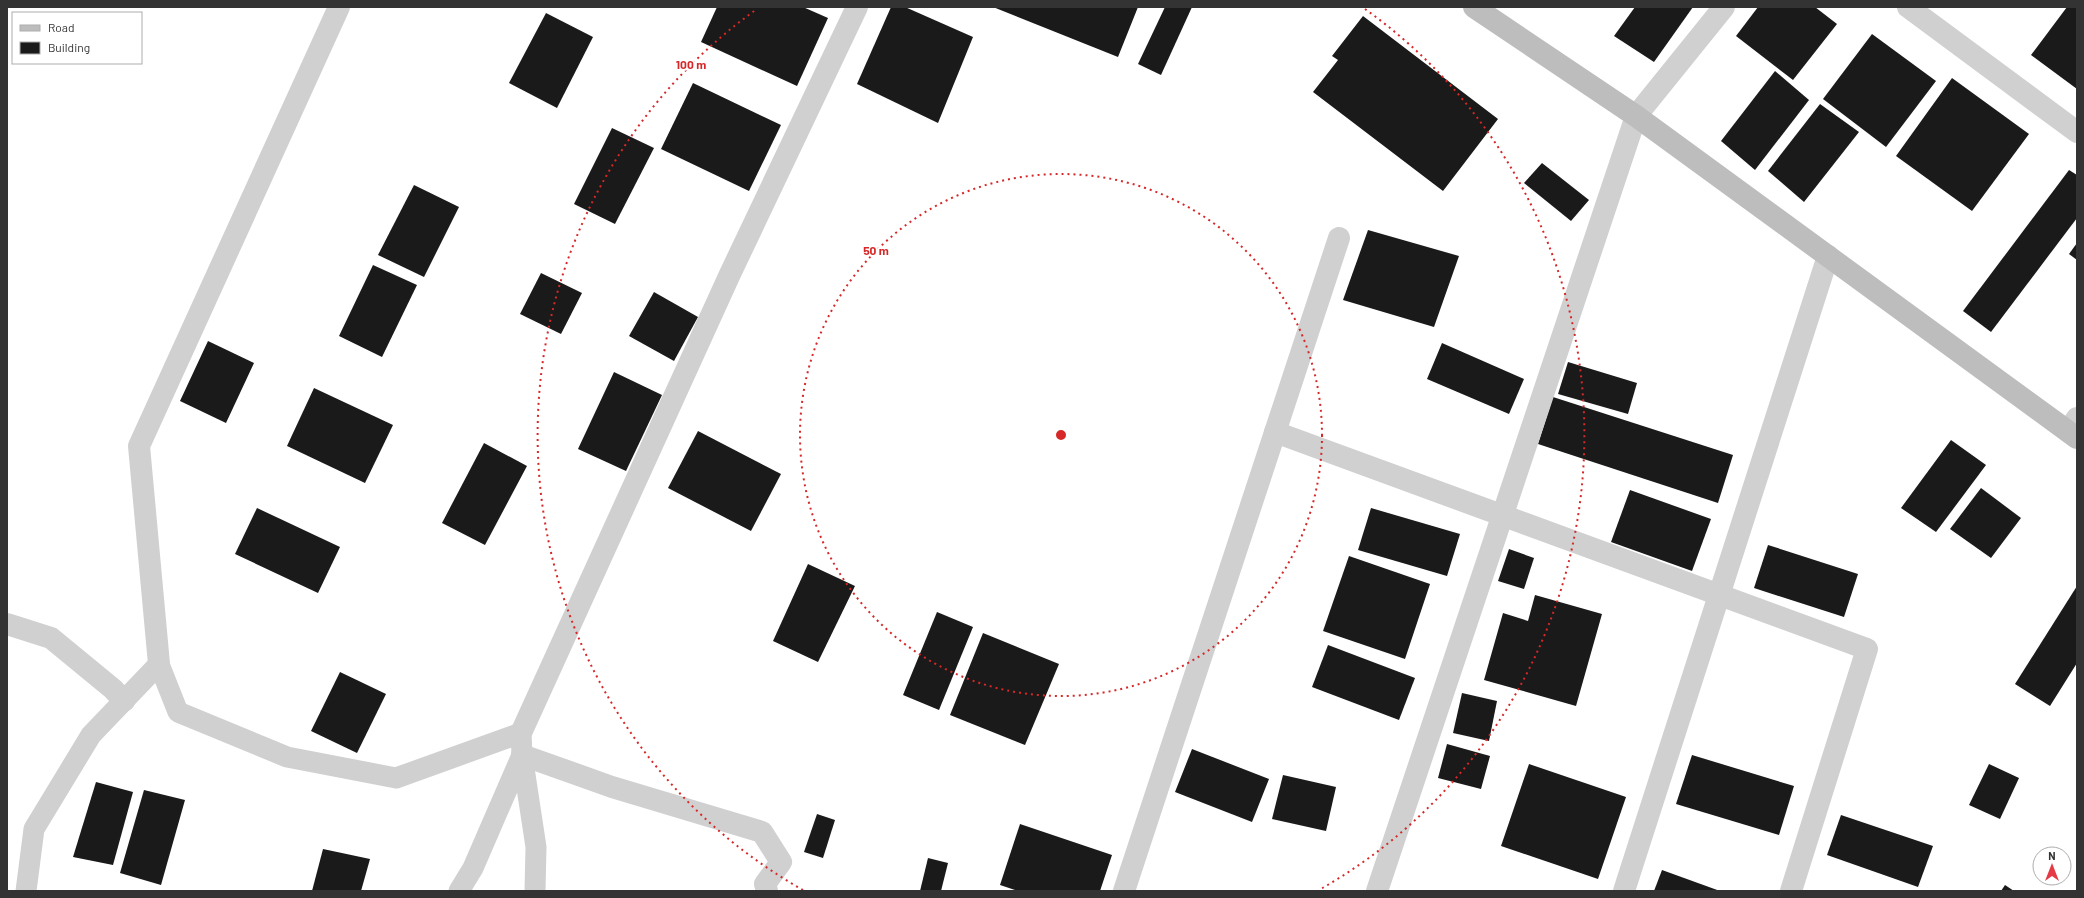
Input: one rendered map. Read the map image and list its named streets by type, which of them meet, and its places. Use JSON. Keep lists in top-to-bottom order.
{
  "legend": ["Road", "Building"],
  "north": "top",
  "rings": ["100 m", "50 m"]
}
